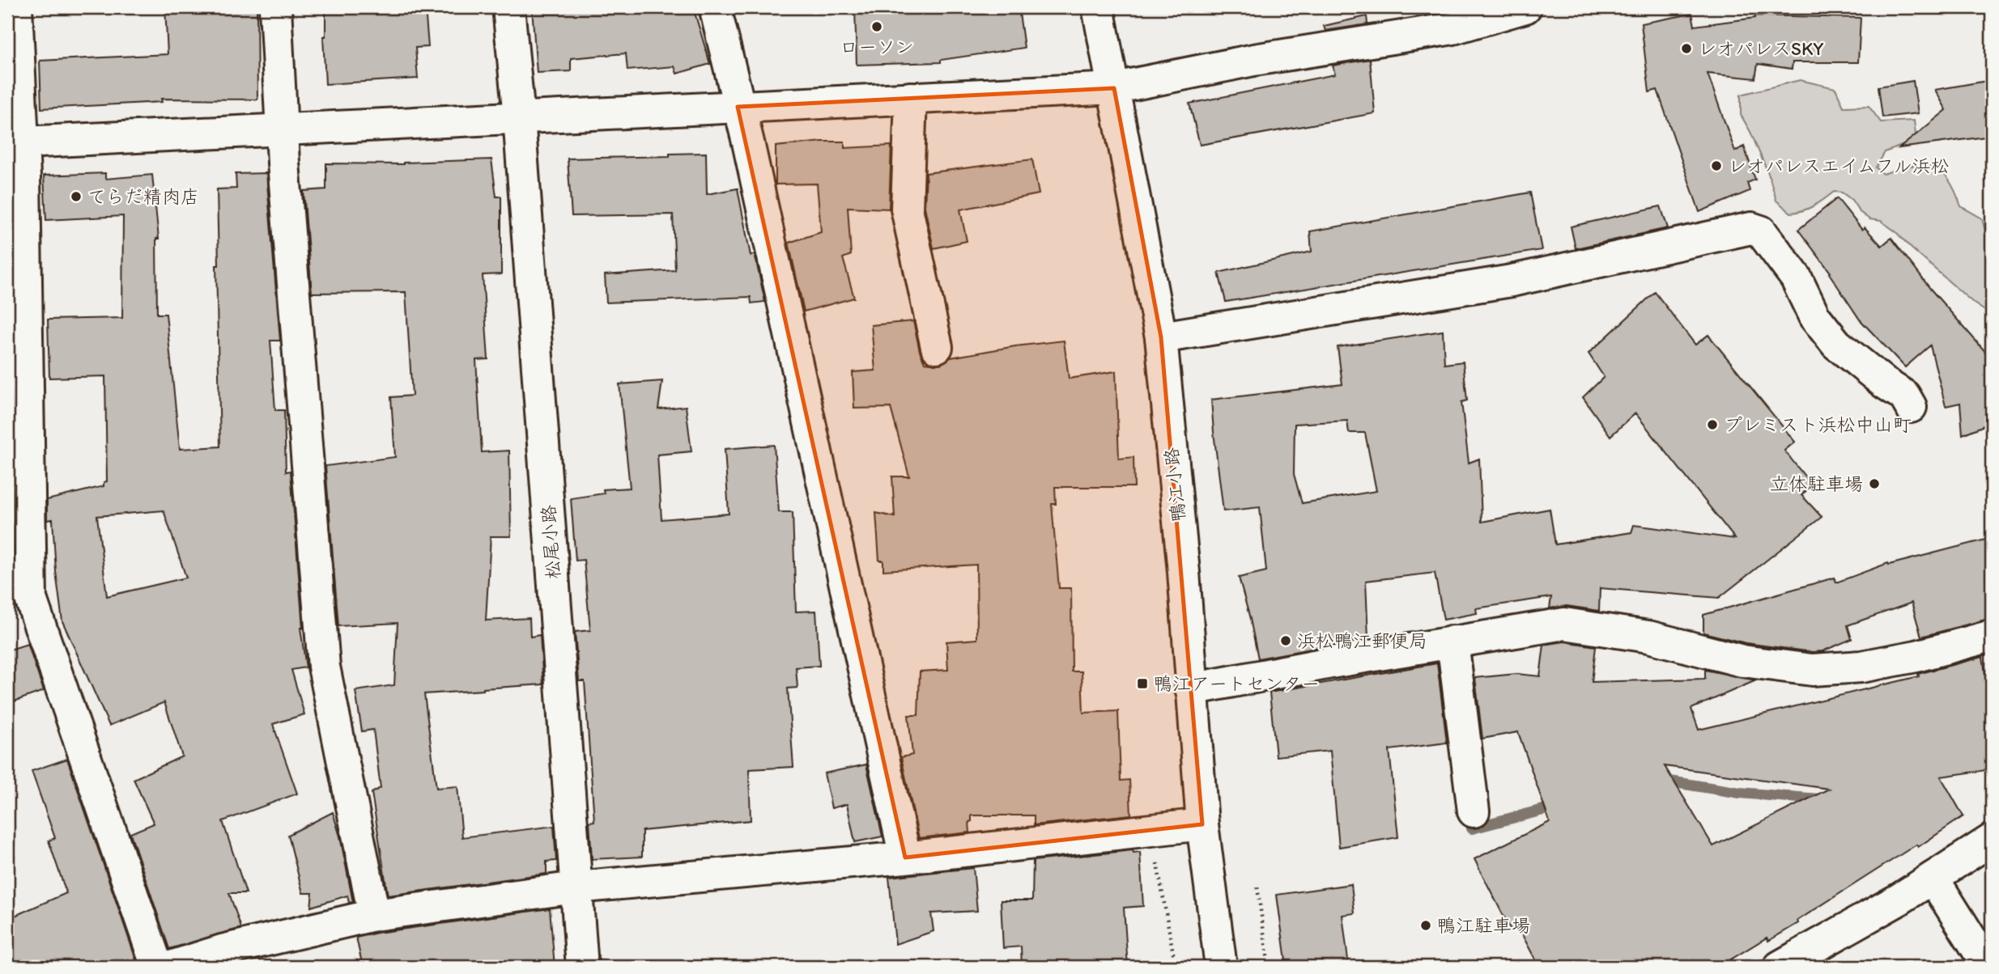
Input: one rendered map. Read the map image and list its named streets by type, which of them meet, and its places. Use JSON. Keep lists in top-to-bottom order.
{
  "streets": {
    "street": ["鴨江小路", "松尾小路"]
  },
  "places": {
    "other": [
      "ローソン",
      "レオパレスSKY",
      "レオパレスエイムフル浜松",
      "てらだ精肉店",
      "プレミスト浜松中山町",
      "立体駐車場",
      "浜松鴨江郵便局",
      "鴨江駐車場"
    ],
    "transit": ["鴨江アートセンター"]
  }
}
